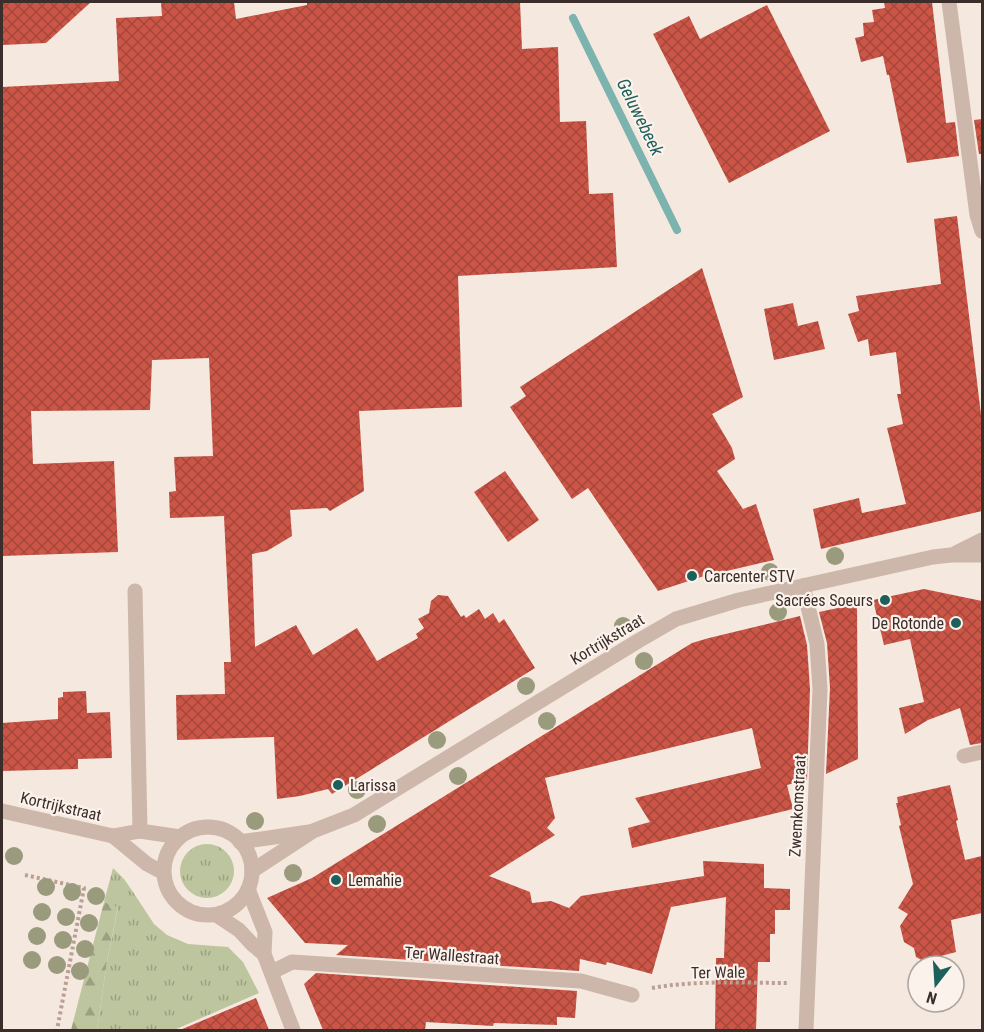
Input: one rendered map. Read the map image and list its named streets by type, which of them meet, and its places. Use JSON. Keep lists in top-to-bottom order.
{
  "streets": {
    "street": ["Kortrijkstraat", "Zwemkomstraat", "Ter Wallestraat"],
    "path": ["Ter Wale"]
  },
  "crossings": [
    ["Kortrijkstraat", "Zwemkomstraat"],
    ["Zwemkomstraat", "Ter Wale"],
    ["Ter Wallestraat", "Ter Wale"]
  ],
  "water": ["Geluwebeek"],
  "places": [
    "Carcenter STV",
    "Sacrées Soeurs",
    "De Rotonde",
    "Larissa",
    "Lemahie"
  ],
  "north": "bottom"
}
